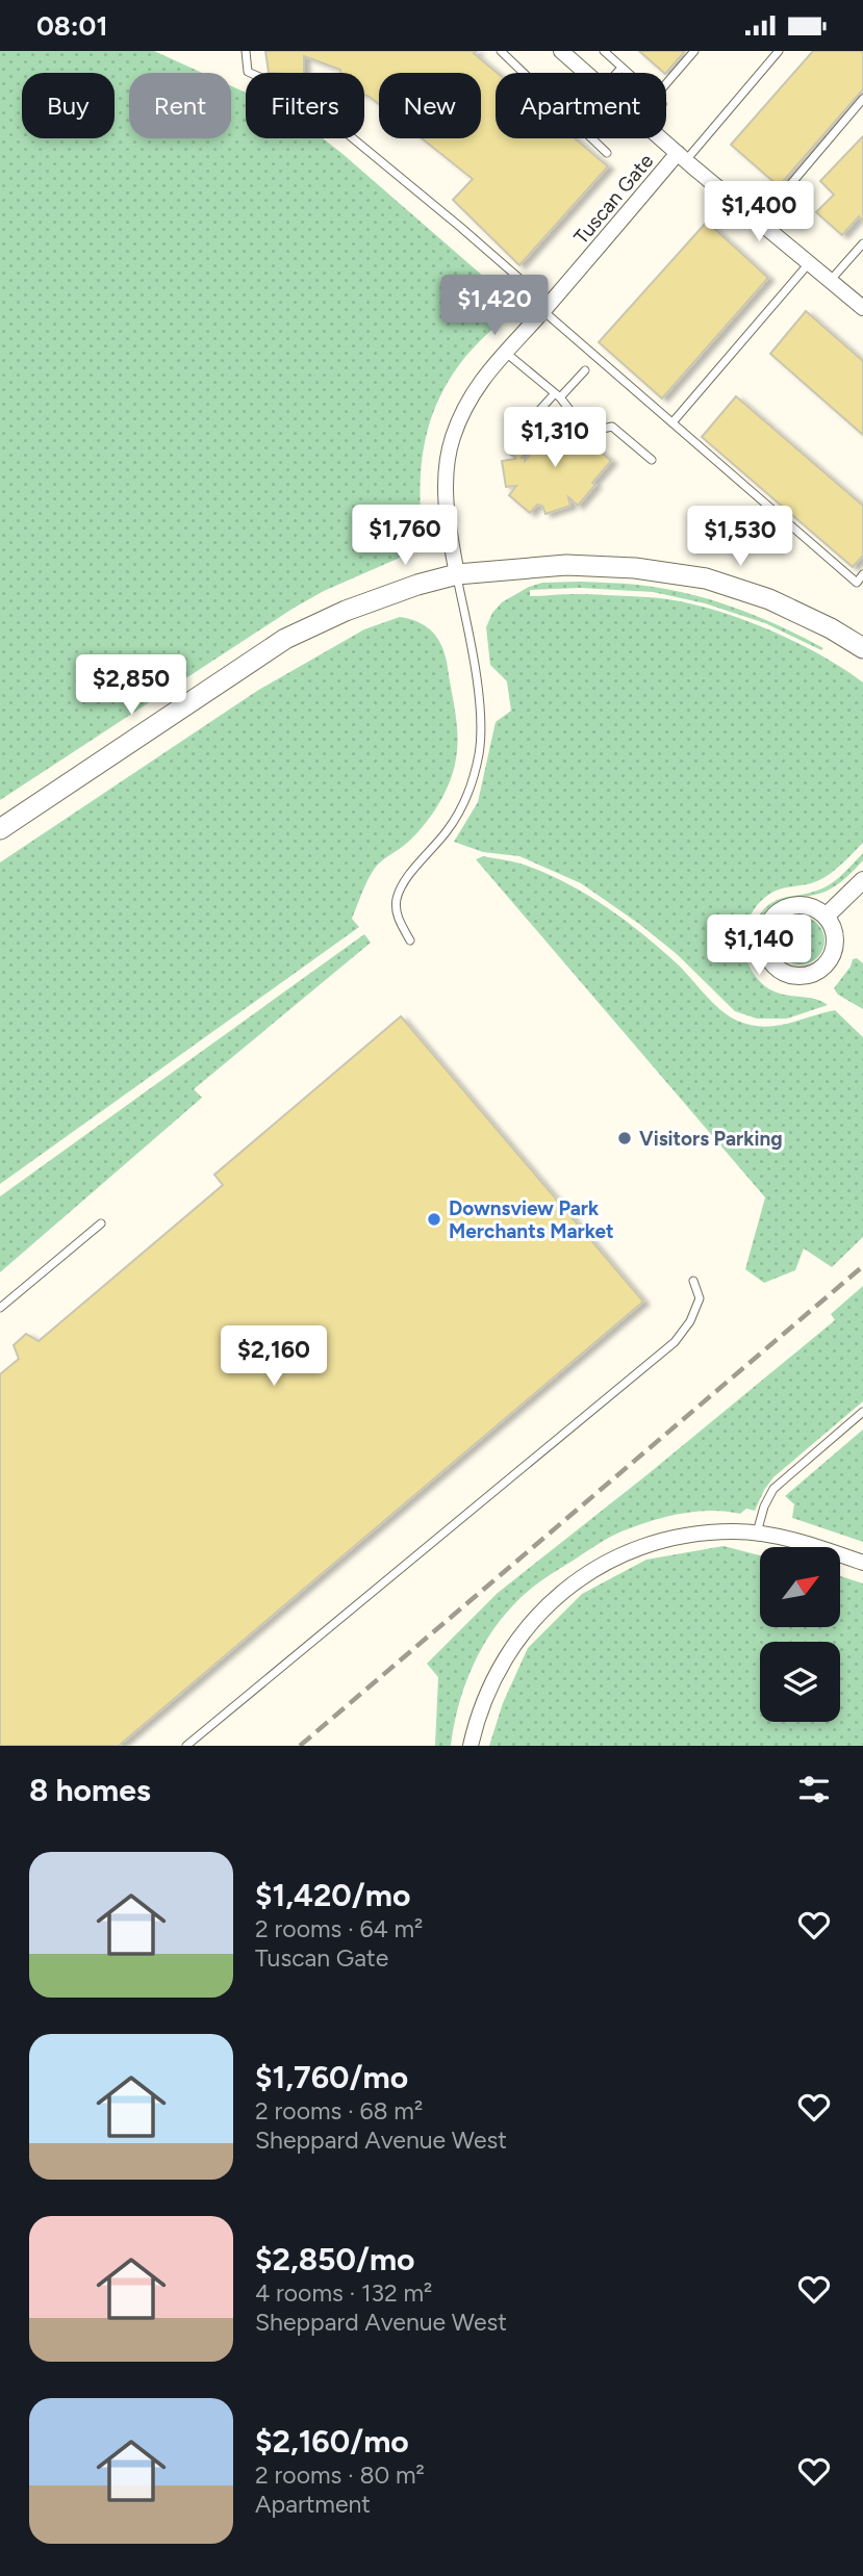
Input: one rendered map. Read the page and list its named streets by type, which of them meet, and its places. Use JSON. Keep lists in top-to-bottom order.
{
  "streets": {
    "street": ["Tuscan Gate"]
  },
  "places": ["Visitors Parking", "Downsview Park Merchants Market"],
  "north": "top right",
  "page": {
    "status": "08:01",
    "chip": [
      "Buy",
      "Rent",
      "Filters",
      "New",
      "Apartment"
    ],
    "price": [
      "$1,400",
      "$1,420",
      "$1,310",
      "$1,760",
      "$1,530",
      "$2,850",
      "$1,140",
      "$2,160"
    ],
    "heading": "8 homes",
    "list": [
      {
        "name": "$1,420/mo",
        "note": "2 rooms · 64 m² · Tuscan Gate"
      },
      {
        "name": "$1,760/mo",
        "note": "2 rooms · 68 m² · Sheppard Avenue West"
      },
      {
        "name": "$2,850/mo",
        "note": "4 rooms · 132 m² · Sheppard Avenue West"
      },
      {
        "name": "$2,160/mo",
        "note": "2 rooms · 80 m² · Apartment"
      }
    ]
  }
}
